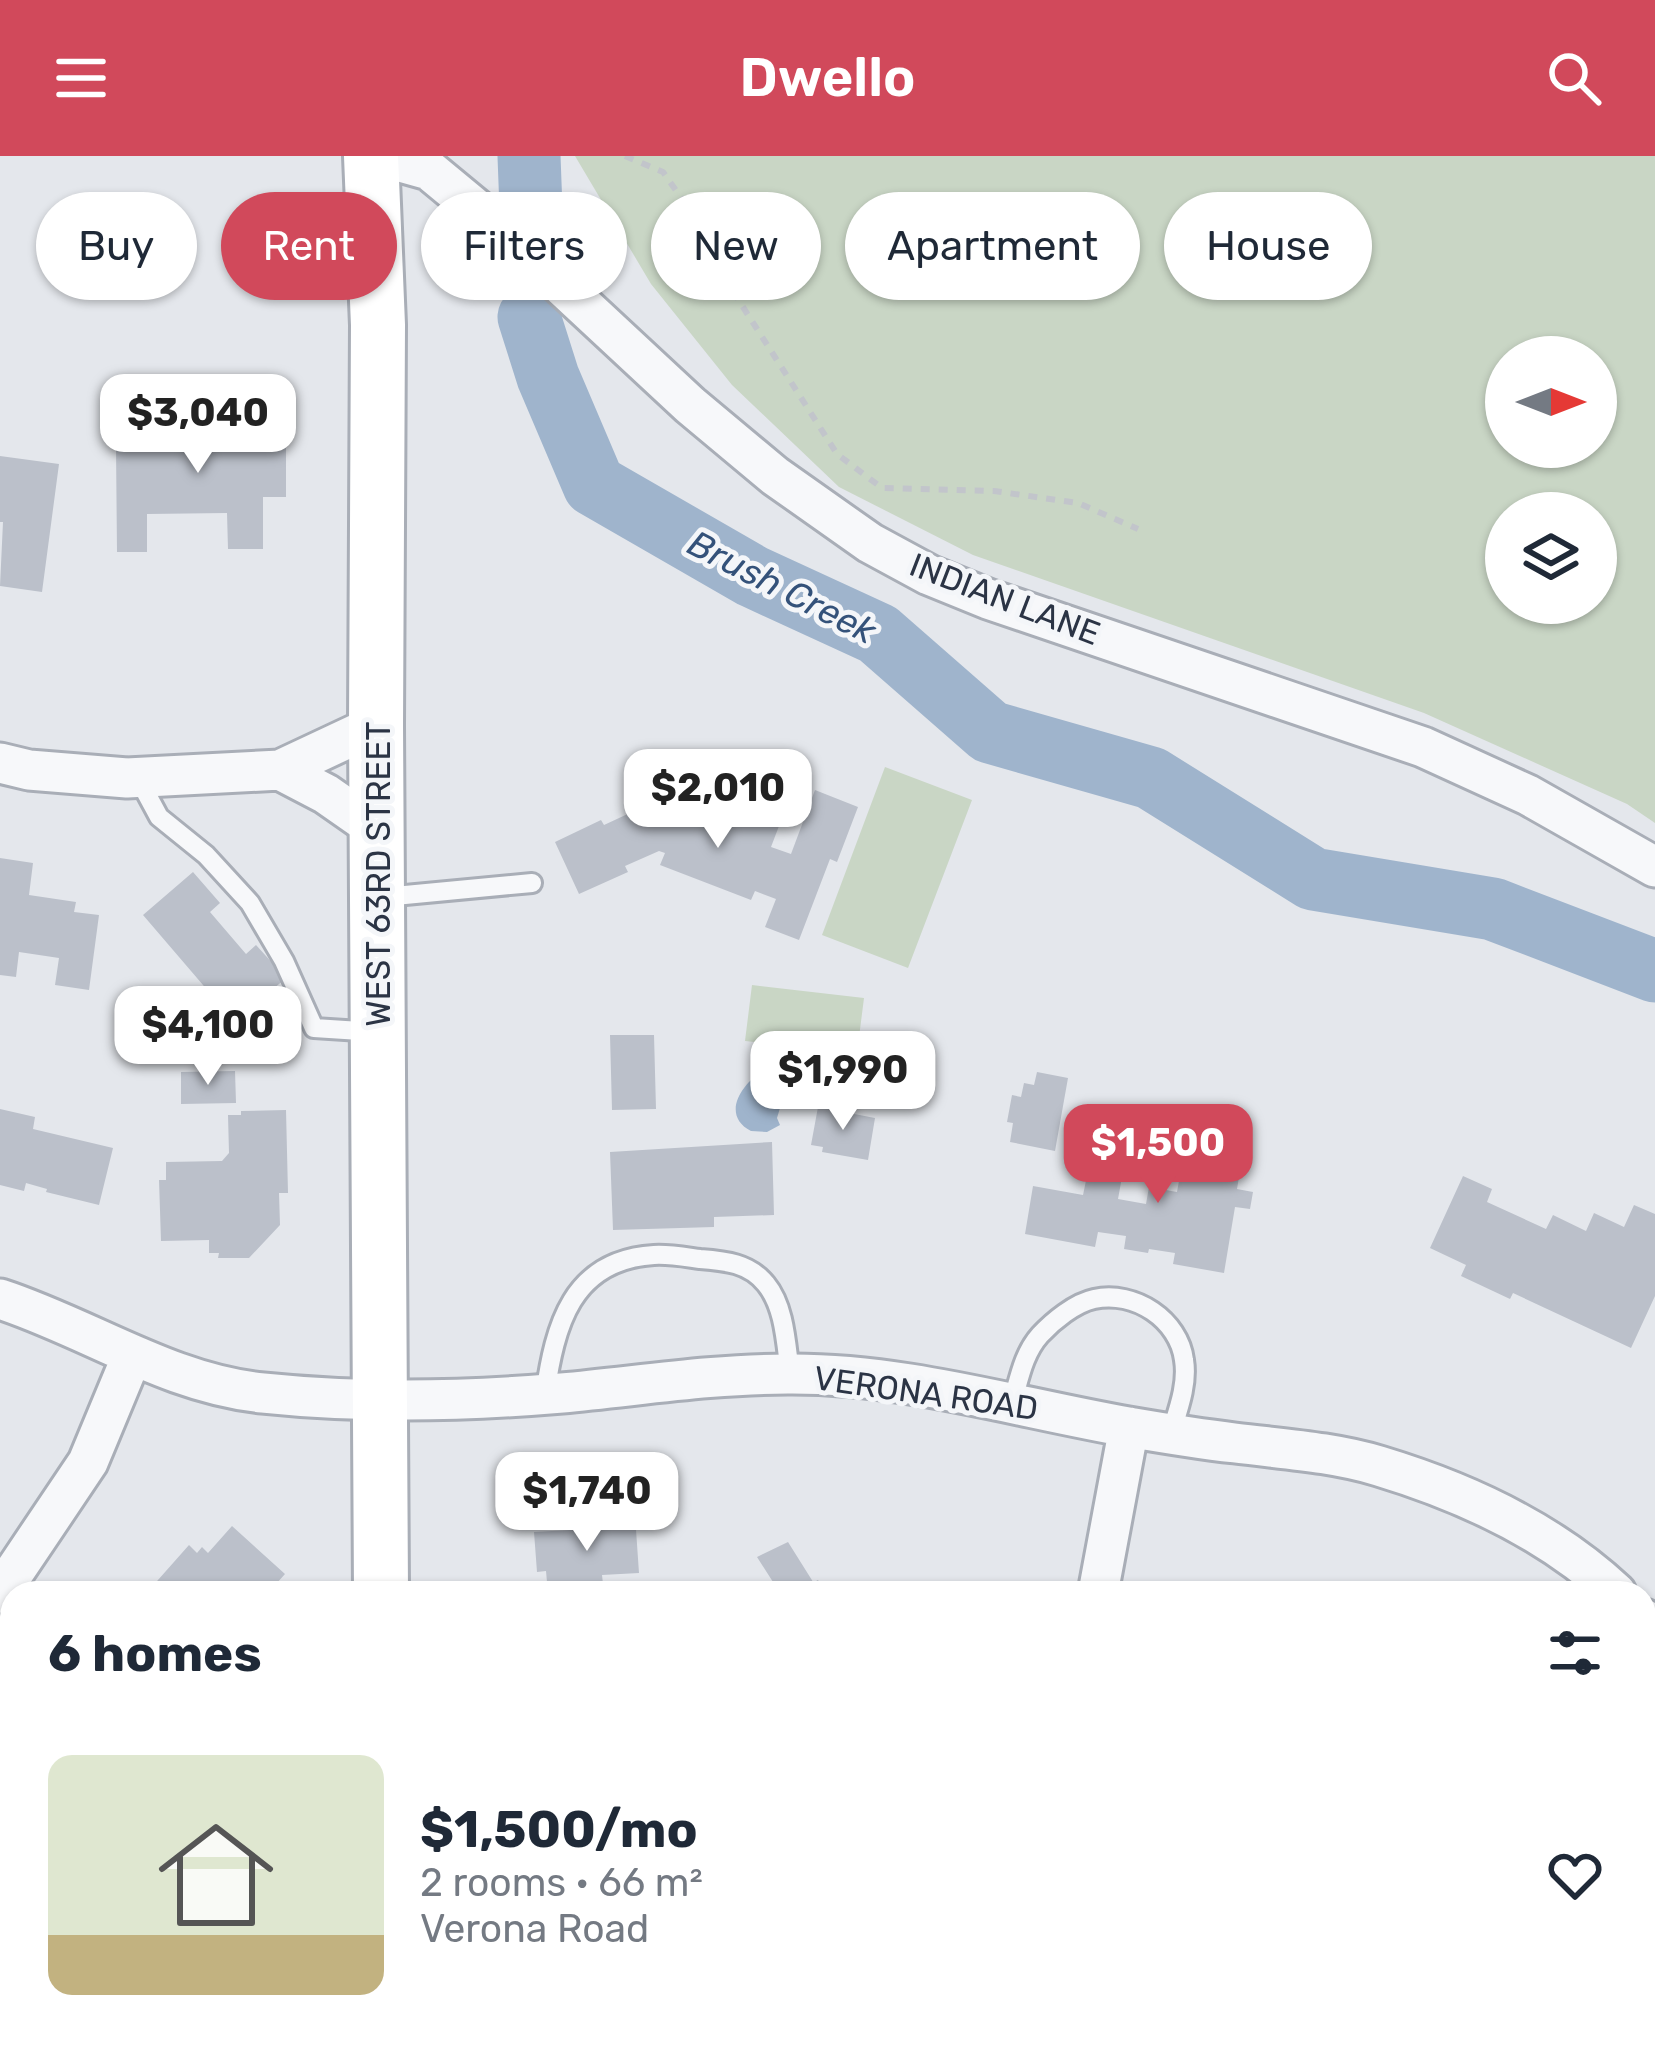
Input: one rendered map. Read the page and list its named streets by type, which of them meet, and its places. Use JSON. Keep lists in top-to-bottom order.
{
  "streets": {
    "main road": ["WEST 63RD STREET"],
    "street": ["INDIAN LANE", "VERONA ROAD"]
  },
  "crossings": [
    ["INDIAN LANE", "WEST 63RD STREET"],
    ["WEST 63RD STREET", "VERONA ROAD"]
  ],
  "water": ["Brush Creek"],
  "north": "right",
  "page": {
    "header": "Dwello",
    "chip": [
      "Buy",
      "Rent",
      "Filters",
      "New",
      "Apartment",
      "House"
    ],
    "price": [
      "$3,040",
      "$2,010",
      "$4,100",
      "$1,990",
      "$1,500",
      "$1,740"
    ],
    "heading": "6 homes",
    "list": [
      {
        "name": "$1,500/mo",
        "note": "2 rooms · 66 m² · Verona Road"
      }
    ]
  }
}
